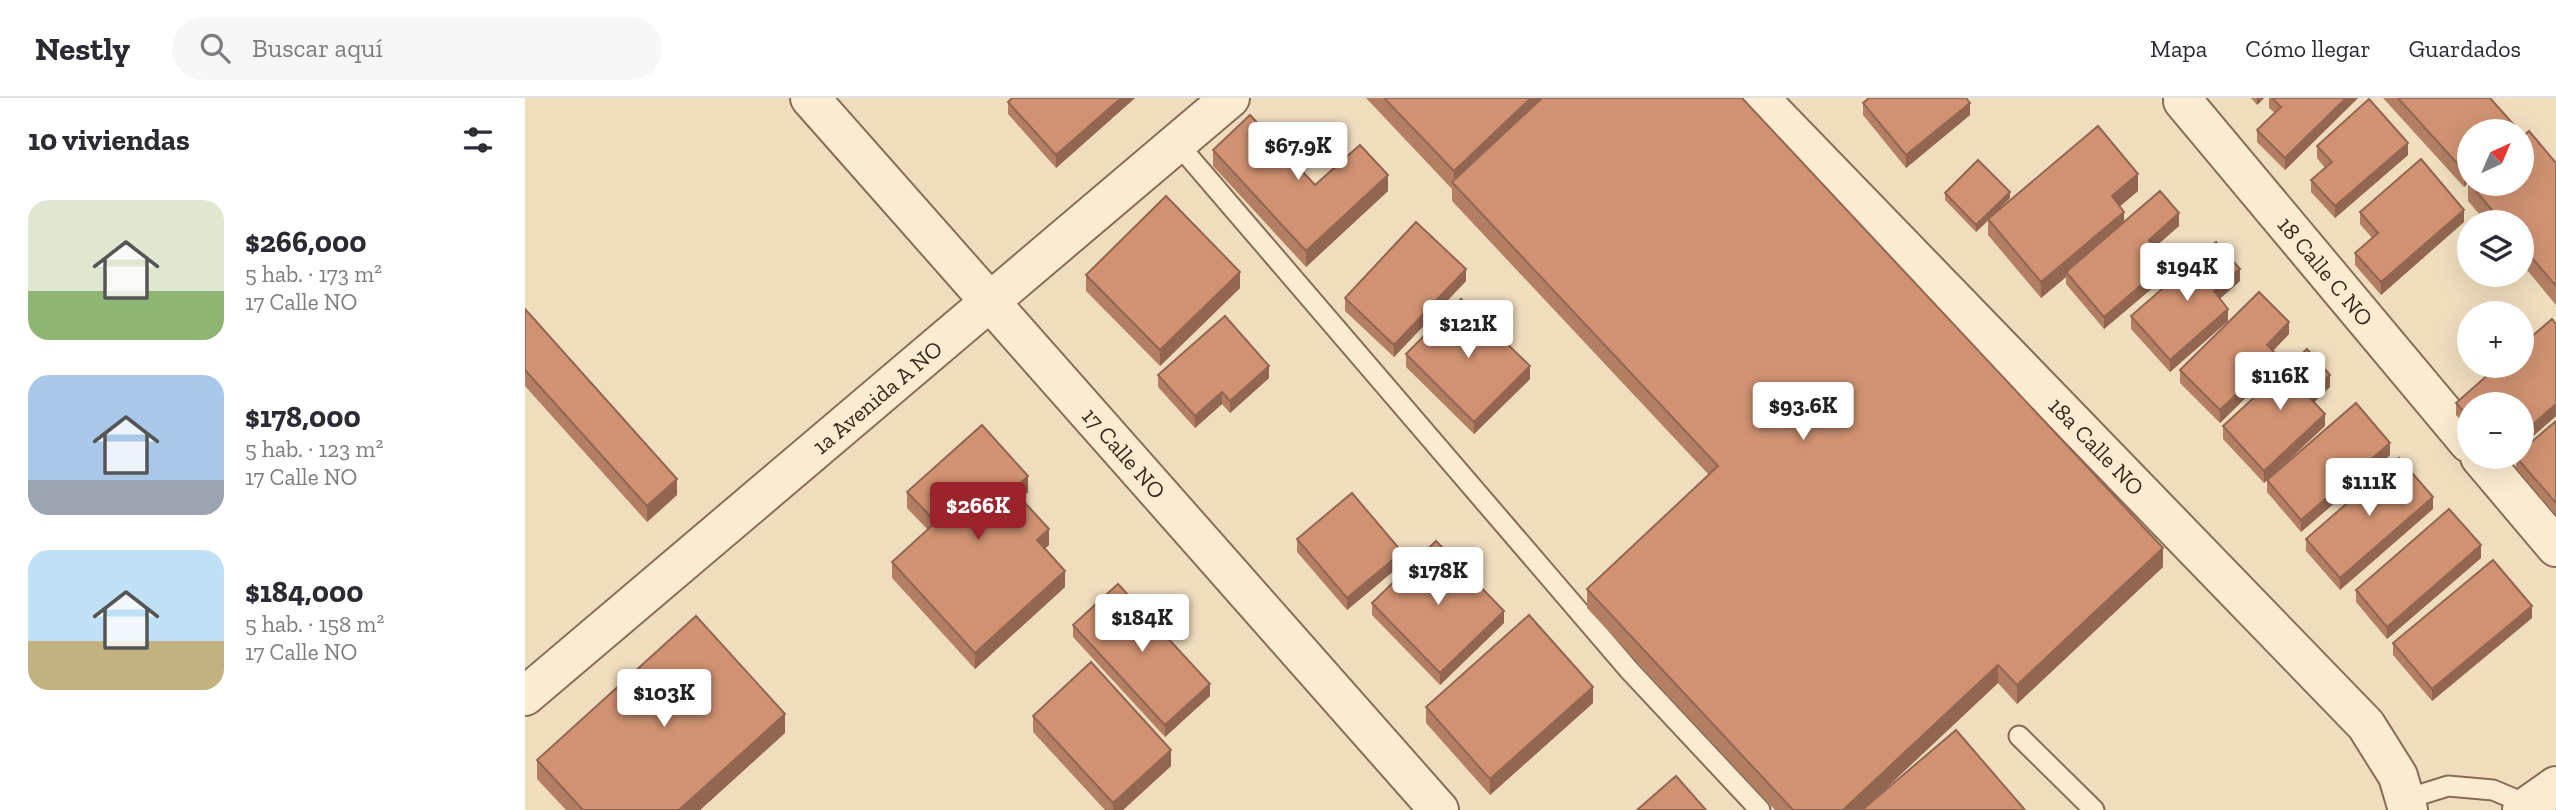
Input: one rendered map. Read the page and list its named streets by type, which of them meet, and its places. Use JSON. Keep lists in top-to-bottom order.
{
  "streets": {
    "street": [
      "18 Calle C NO",
      "1a Avenida A NO",
      "18a Calle NO",
      "17 Calle NO"
    ]
  },
  "crossings": [
    ["1a Avenida A NO", "17 Calle NO"]
  ],
  "north": "top right",
  "page": {
    "header": "Nestly",
    "search": "Buscar aquí",
    "nav": ["Mapa", "Cómo llegar", "Guardados"],
    "heading": "10 viviendas",
    "map_buttons": ["+", "−"],
    "price": [
      "$67.9K",
      "$194K",
      "$121K",
      "$116K",
      "$93.6K",
      "$111K",
      "$266K",
      "$178K",
      "$184K",
      "$103K"
    ],
    "list": [
      {
        "name": "$266,000",
        "note": "5 hab. · 173 m² · 17 Calle NO"
      },
      {
        "name": "$178,000",
        "note": "5 hab. · 123 m² · 17 Calle NO"
      },
      {
        "name": "$184,000",
        "note": "5 hab. · 158 m² · 17 Calle NO"
      }
    ]
  }
}
